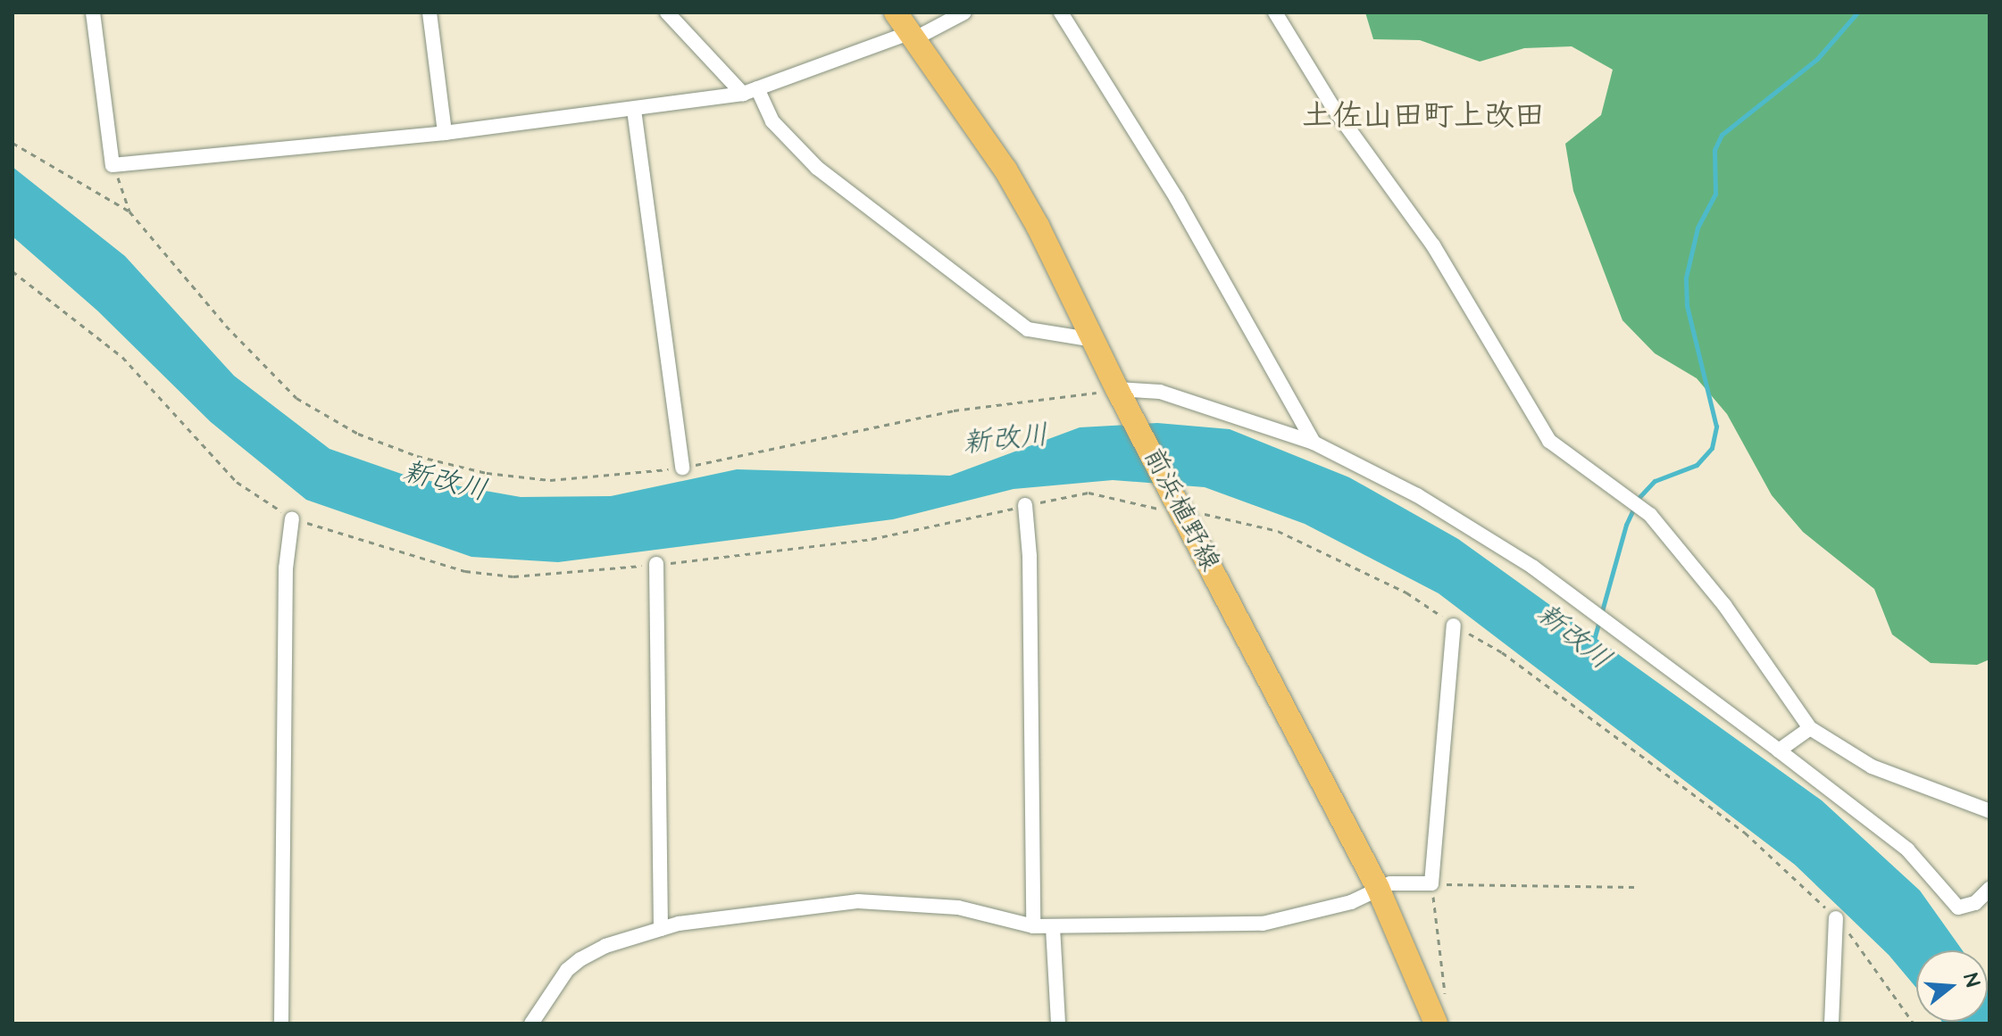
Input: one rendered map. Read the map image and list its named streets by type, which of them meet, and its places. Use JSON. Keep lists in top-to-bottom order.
{
  "streets": {
    "main road": ["前浜植野線"]
  },
  "districts": ["土佐山田町上改田"],
  "water": ["新改川"],
  "north": "right"
}
